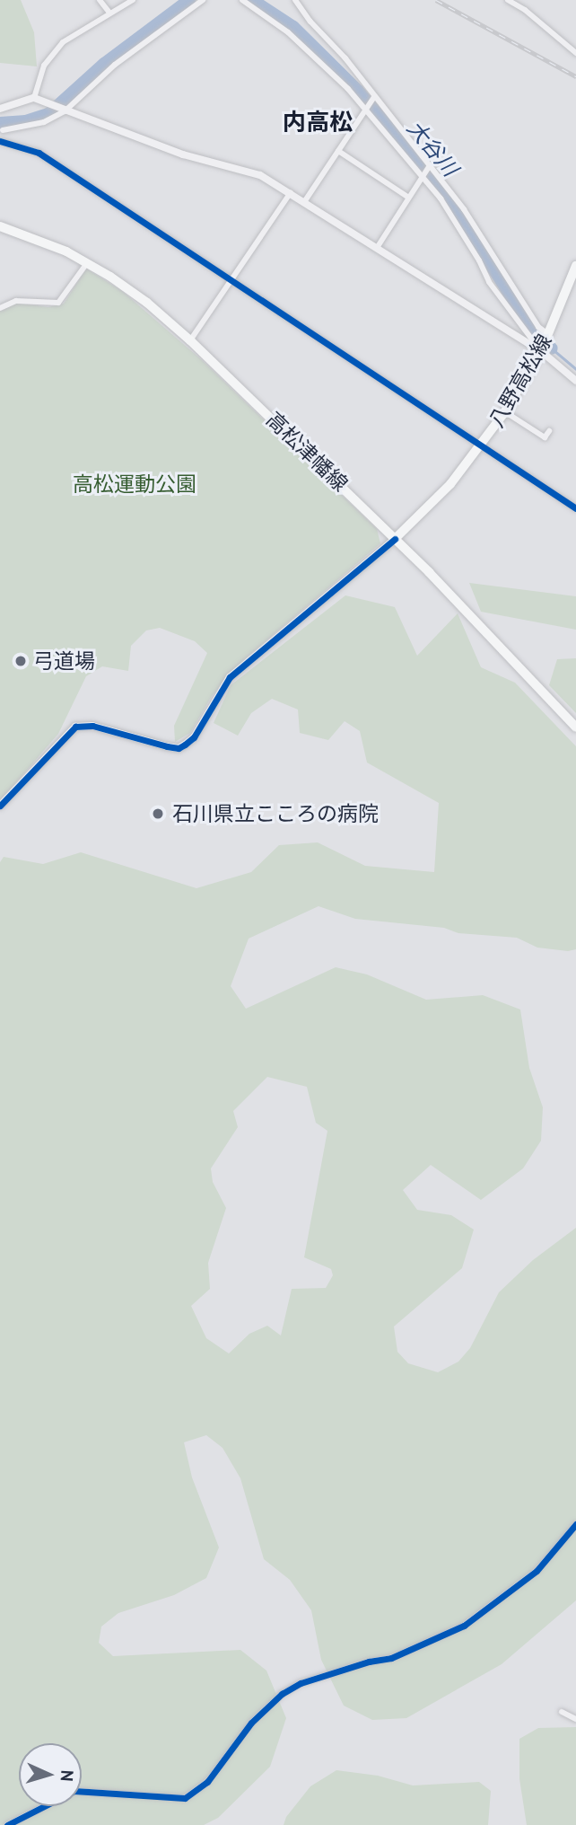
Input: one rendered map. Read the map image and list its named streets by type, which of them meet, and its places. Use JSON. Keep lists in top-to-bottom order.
{
  "streets": {
    "main road": ["八野高松線", "高松津幡線"]
  },
  "crossings": [
    ["八野高松線", "高松津幡線"]
  ],
  "districts": ["内高松"],
  "water": ["大谷川"],
  "parks": ["高松運動公園"],
  "places": ["弓道場", "石川県立こころの病院"],
  "north": "right"
}
